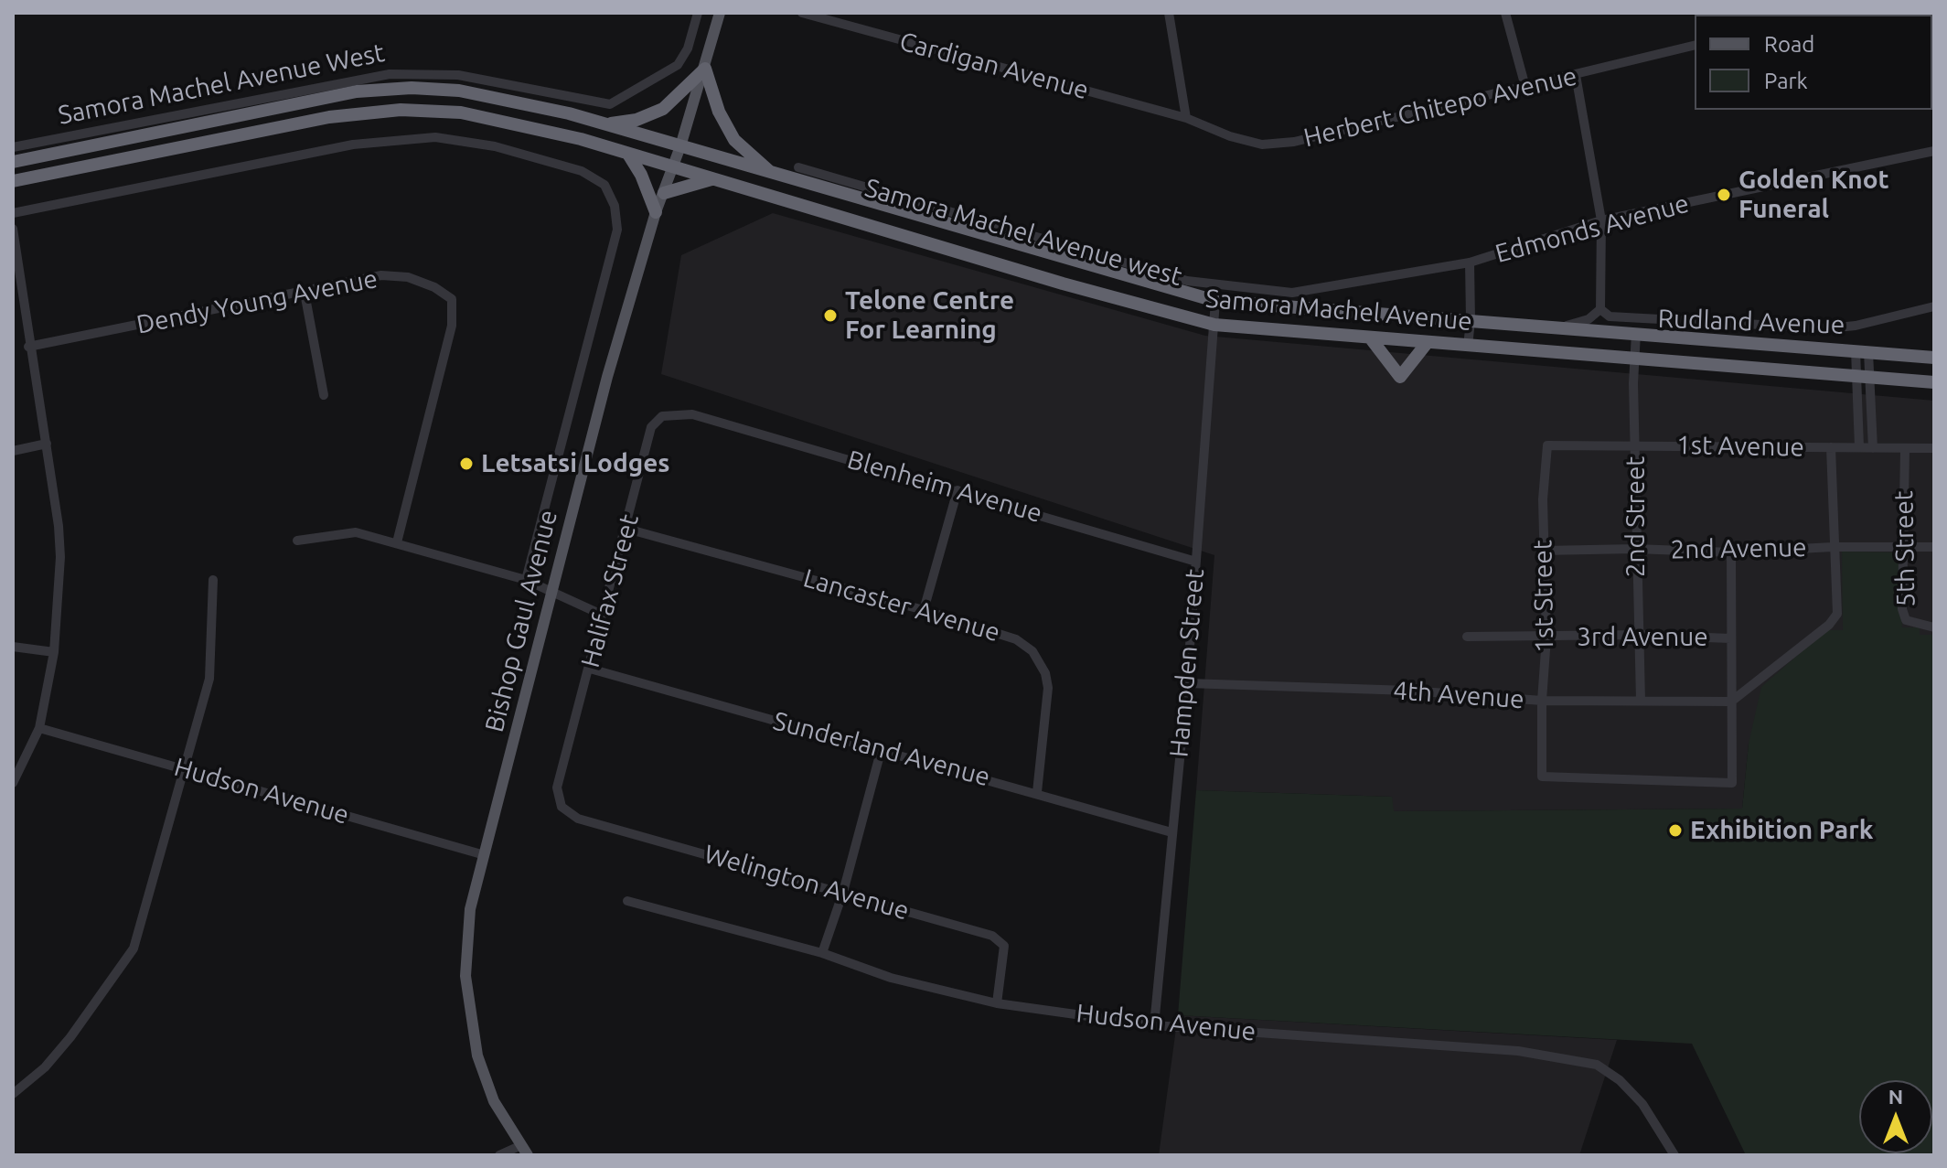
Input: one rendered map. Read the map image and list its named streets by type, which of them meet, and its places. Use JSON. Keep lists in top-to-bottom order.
{
  "streets": {
    "highway": ["Samora Machel Avenue West", "Samora Machel Avenue"],
    "main road": ["Bishop Gaul Avenue"],
    "street": [
      "Cardigan Avenue",
      "Herbert Chitepo Avenue",
      "Edmonds Avenue",
      "Samora Machel Avenue west",
      "Dendy Young Avenue",
      "Rudland Avenue",
      "1st Avenue",
      "Blenheim Avenue",
      "2nd Street",
      "2nd Avenue",
      "5th Street",
      "Halifax Street",
      "1st Street",
      "Lancaster Avenue",
      "3rd Avenue",
      "Hampden Street",
      "4th Avenue",
      "Sunderland Avenue",
      "Hudson Avenue",
      "Welington Avenue"
    ]
  },
  "crossings": [
    ["Cardigan Avenue", "Herbert Chitepo Avenue"],
    ["Samora Machel Avenue West", "Samora Machel Avenue"],
    ["Samora Machel Avenue West", "Bishop Gaul Avenue"],
    ["Edmonds Avenue", "Samora Machel Avenue west"],
    ["Samora Machel Avenue", "2nd Street"],
    ["Samora Machel Avenue", "Bishop Gaul Avenue"],
    ["Samora Machel Avenue", "Hampden Street"],
    ["1st Avenue", "2nd Street"],
    ["1st Avenue", "5th Street"],
    ["1st Avenue", "1st Street"],
    ["Blenheim Avenue", "Halifax Street"],
    ["Blenheim Avenue", "Hampden Street"],
    ["2nd Street", "2nd Avenue"],
    ["2nd Street", "3rd Avenue"],
    ["2nd Street", "4th Avenue"],
    ["2nd Avenue", "5th Street"],
    ["2nd Avenue", "1st Street"],
    ["Halifax Street", "Lancaster Avenue"],
    ["Halifax Street", "Sunderland Avenue"],
    ["Halifax Street", "Welington Avenue"],
    ["1st Street", "3rd Avenue"],
    ["1st Street", "4th Avenue"],
    ["Lancaster Avenue", "Sunderland Avenue"],
    ["Bishop Gaul Avenue", "Hudson Avenue"],
    ["Hampden Street", "4th Avenue"],
    ["Hampden Street", "Sunderland Avenue"],
    ["Hampden Street", "Hudson Avenue"],
    ["Hudson Avenue", "Welington Avenue"]
  ],
  "places": [
    "Golden Knot Funeral",
    "Telone Centre For Learning",
    "Letsatsi Lodges",
    "Exhibition Park"
  ],
  "legend": ["Road", "Park"],
  "north": "top"
}
